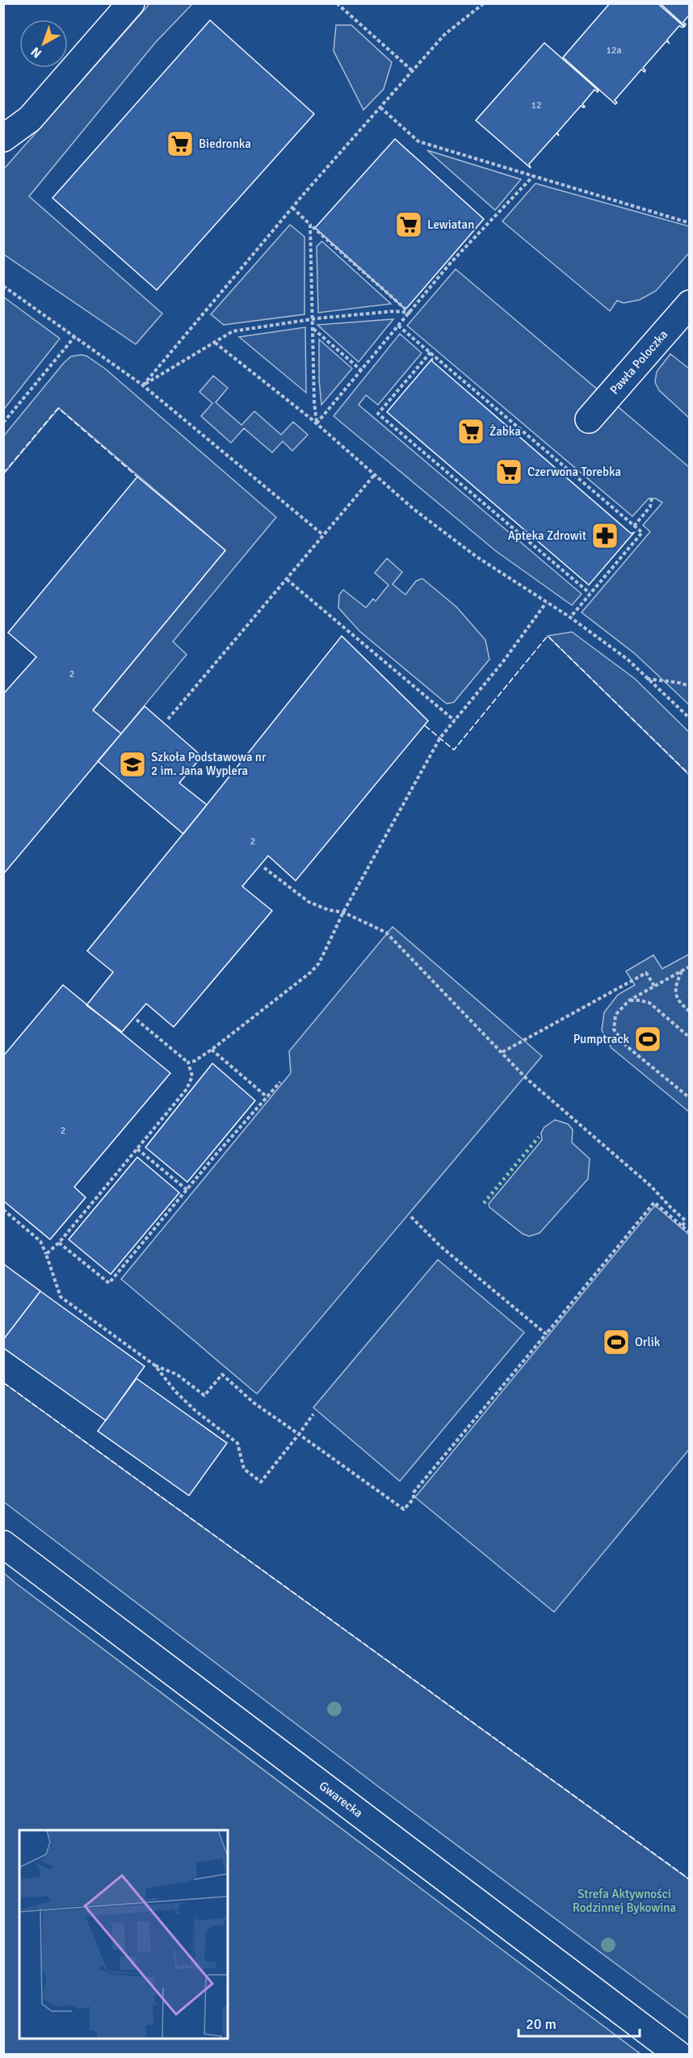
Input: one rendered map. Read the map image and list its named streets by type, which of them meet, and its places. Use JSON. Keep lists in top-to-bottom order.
{
  "streets": {
    "street": ["Pawła Poloczka", "Gwarecka"]
  },
  "parks": ["Strefa Aktywności Rodzinnej Bykowina"],
  "places": {
    "supermarket": [
      "Biedronka",
      "Lewiatan",
      "Żabka",
      "Czerwona Torebka"
    ],
    "pharmacy": ["Apteka Zdrowit"],
    "school or university": ["Szkoła Podstawowa nr 2 im. Jana Wyplera"],
    "sports": ["Pumptrack", "Orlik"]
  },
  "house_numbers": [
    "12a",
    "12",
    "2",
    "2",
    "2"
  ],
  "scale_bar": "20 m",
  "north": "bottom left"
}
